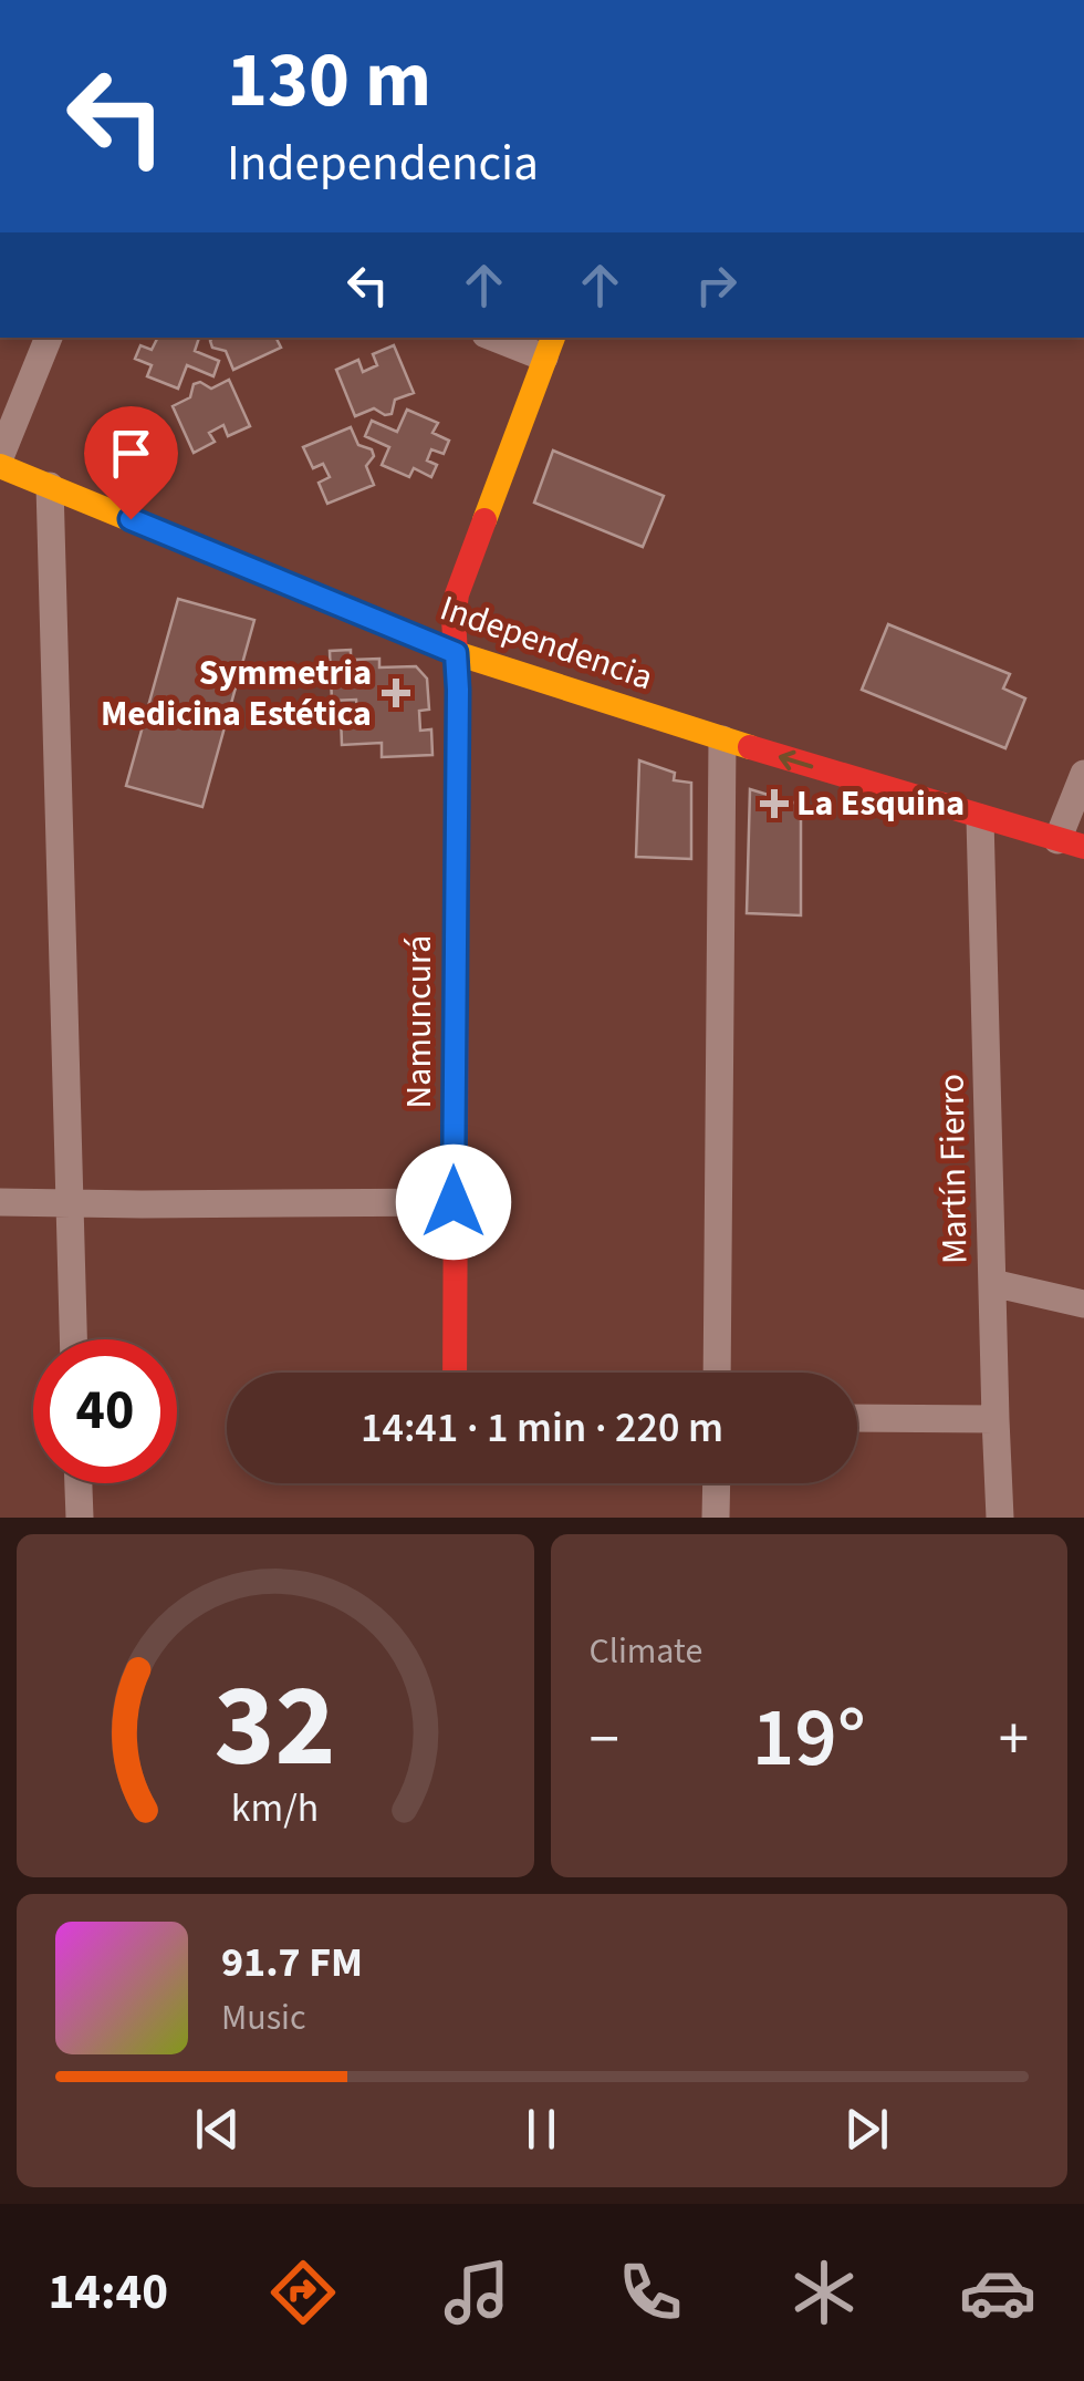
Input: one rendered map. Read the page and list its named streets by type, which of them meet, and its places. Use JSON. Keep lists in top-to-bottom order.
{
  "streets": {
    "street": ["Independencia", "Namuncurá", "Martín Fierro"]
  },
  "crossings": [
    ["Independencia", "Namuncurá"],
    ["Independencia", "Martín Fierro"]
  ],
  "places": {
    "health": ["Symmetria Medicina Estética", "La Esquina"]
  },
  "page": {
    "turn": ["130 m", "Independencia"],
    "limit": "40",
    "trip": "14:41 · 1 min · 220 m",
    "tile": "Climate",
    "heat": ["−", "19°", "+"],
    "song": ["91.7 FM", "Music"],
    "tabs": "14:40",
    "gauge": ["32", "km/h"]
  }
}
